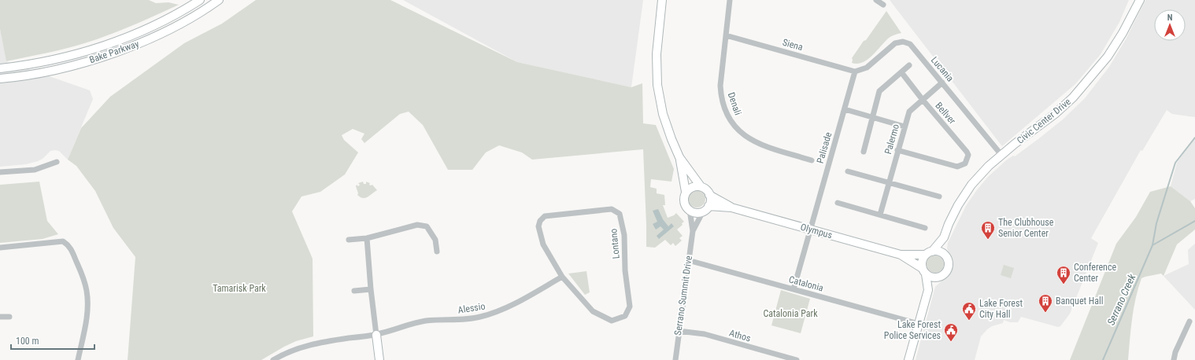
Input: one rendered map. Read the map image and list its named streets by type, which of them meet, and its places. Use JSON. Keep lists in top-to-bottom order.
{
  "streets": {
    "street": [
      "Siena",
      "Bake Parkway",
      "Lucania",
      "Denali",
      "Bellver",
      "Civic Center Drive",
      "Palermo",
      "Palisade",
      "Olympus",
      "Lontano",
      "Catalonia",
      "Serrano Summit Drive",
      "Alessio",
      "Athos"
    ]
  },
  "crossings": [
    ["Siena", "Lucania"],
    ["Siena", "Denali"],
    ["Siena", "Palisade"],
    ["Lucania", "Civic Center Drive"],
    ["Lucania", "Palermo"],
    ["Lucania", "Palisade"],
    ["Bellver", "Palermo"],
    ["Civic Center Drive", "Olympus"],
    ["Civic Center Drive", "Catalonia"],
    ["Palisade", "Olympus"],
    ["Palisade", "Catalonia"],
    ["Olympus", "Serrano Summit Drive"],
    ["Lontano", "Alessio"],
    ["Catalonia", "Serrano Summit Drive"],
    ["Serrano Summit Drive", "Athos"]
  ],
  "water": ["Serrano Creek"],
  "parks": ["Tamarisk Park", "Catalonia Park"],
  "places": {
    "building": ["The Clubhouse Senior Center", "Conference Center", "Banquet Hall"],
    "public building": ["Lake Forest City Hall", "Lake Forest Police Services"]
  },
  "scale_bar": "100 m",
  "north": "top"
}
